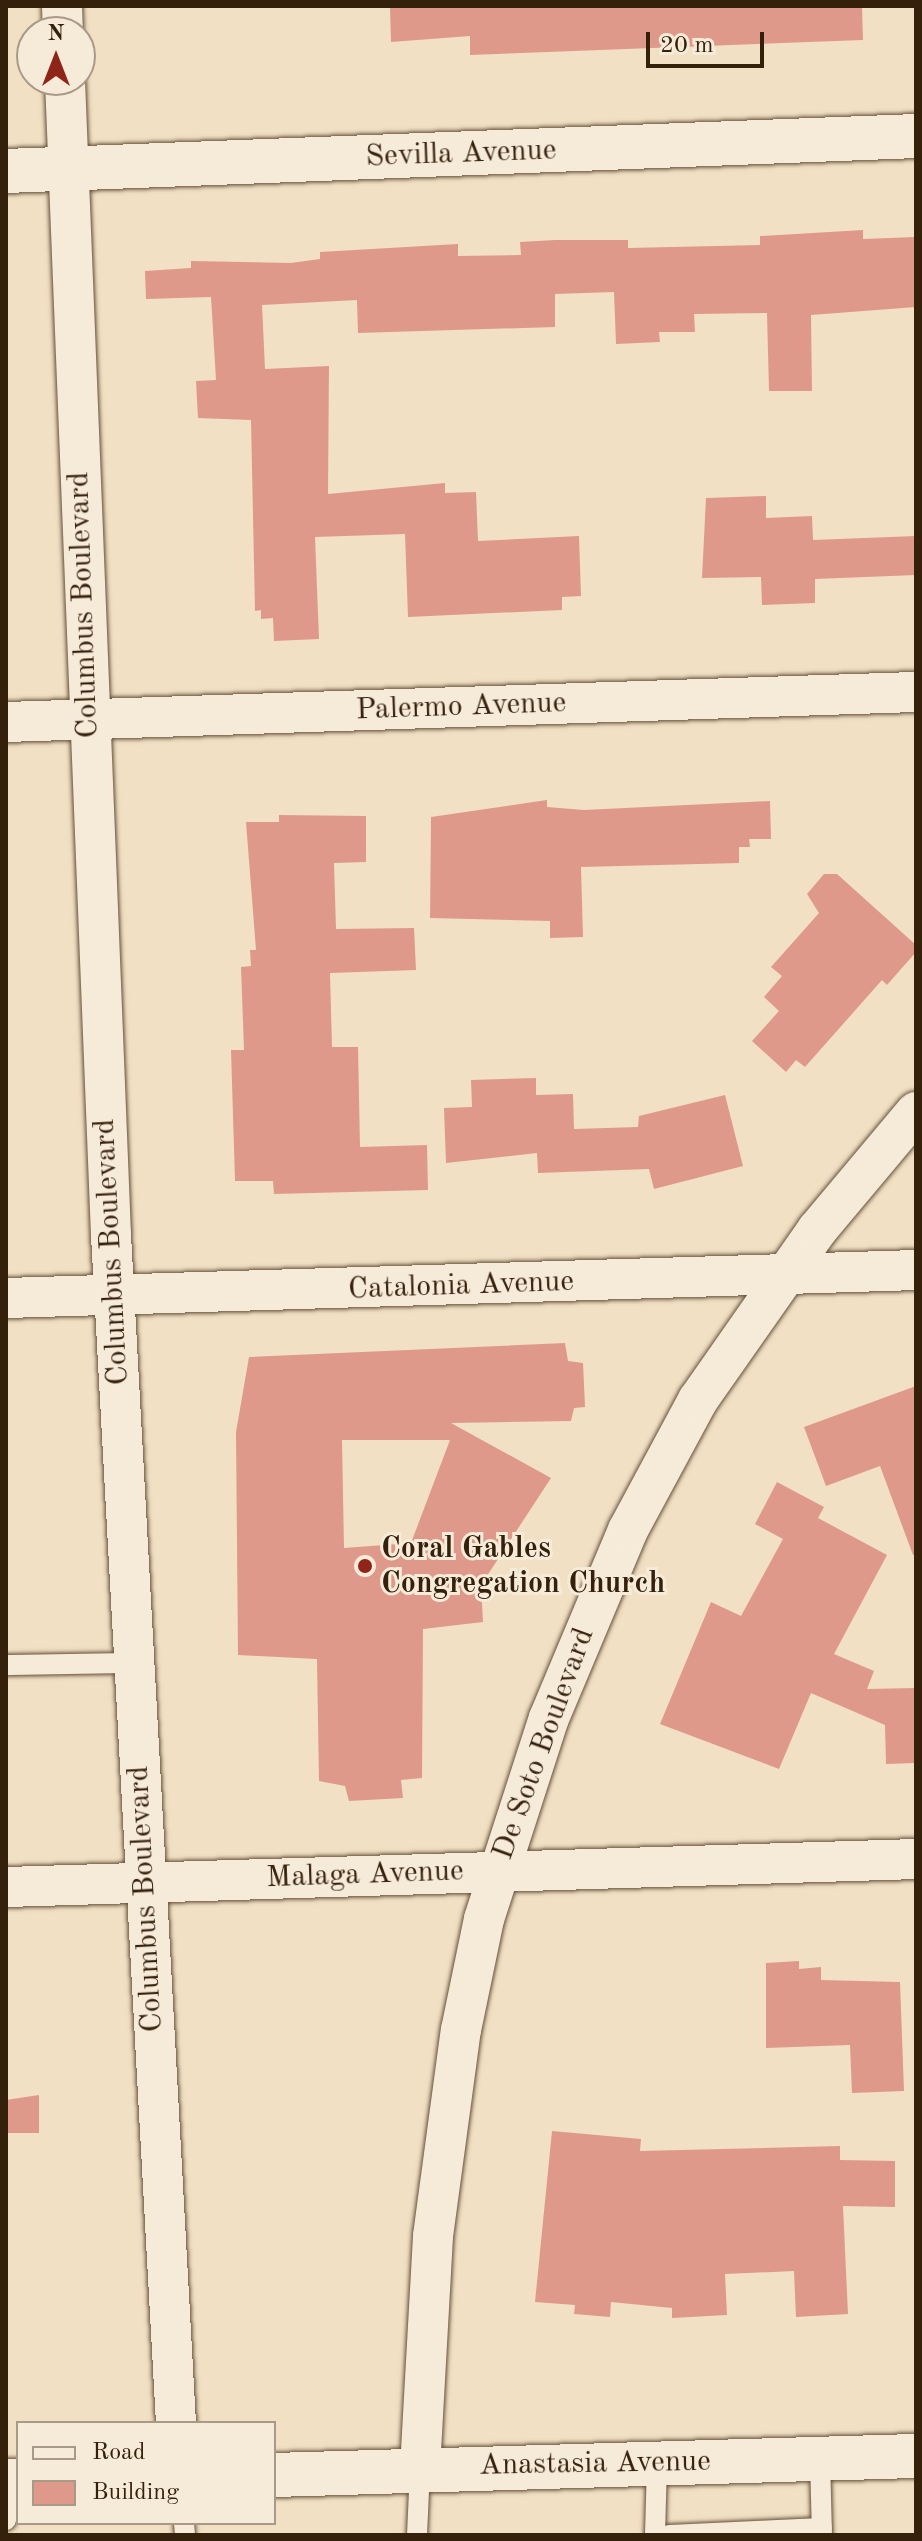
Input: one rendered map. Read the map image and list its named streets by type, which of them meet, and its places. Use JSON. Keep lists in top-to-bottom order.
{
  "streets": {
    "street": [
      "Sevilla Avenue",
      "Columbus Boulevard",
      "Palermo Avenue",
      "Catalonia Avenue",
      "De Soto Boulevard",
      "Malaga Avenue",
      "Anastasia Avenue"
    ]
  },
  "crossings": [
    ["Sevilla Avenue", "Columbus Boulevard"],
    ["Columbus Boulevard", "Palermo Avenue"],
    ["Columbus Boulevard", "Catalonia Avenue"],
    ["Columbus Boulevard", "Malaga Avenue"],
    ["Catalonia Avenue", "De Soto Boulevard"],
    ["De Soto Boulevard", "Malaga Avenue"],
    ["De Soto Boulevard", "Anastasia Avenue"]
  ],
  "places": ["Coral Gables Congregation Church"],
  "legend": ["Road", "Building"],
  "scale_bar": "20 m",
  "north": "top"
}
